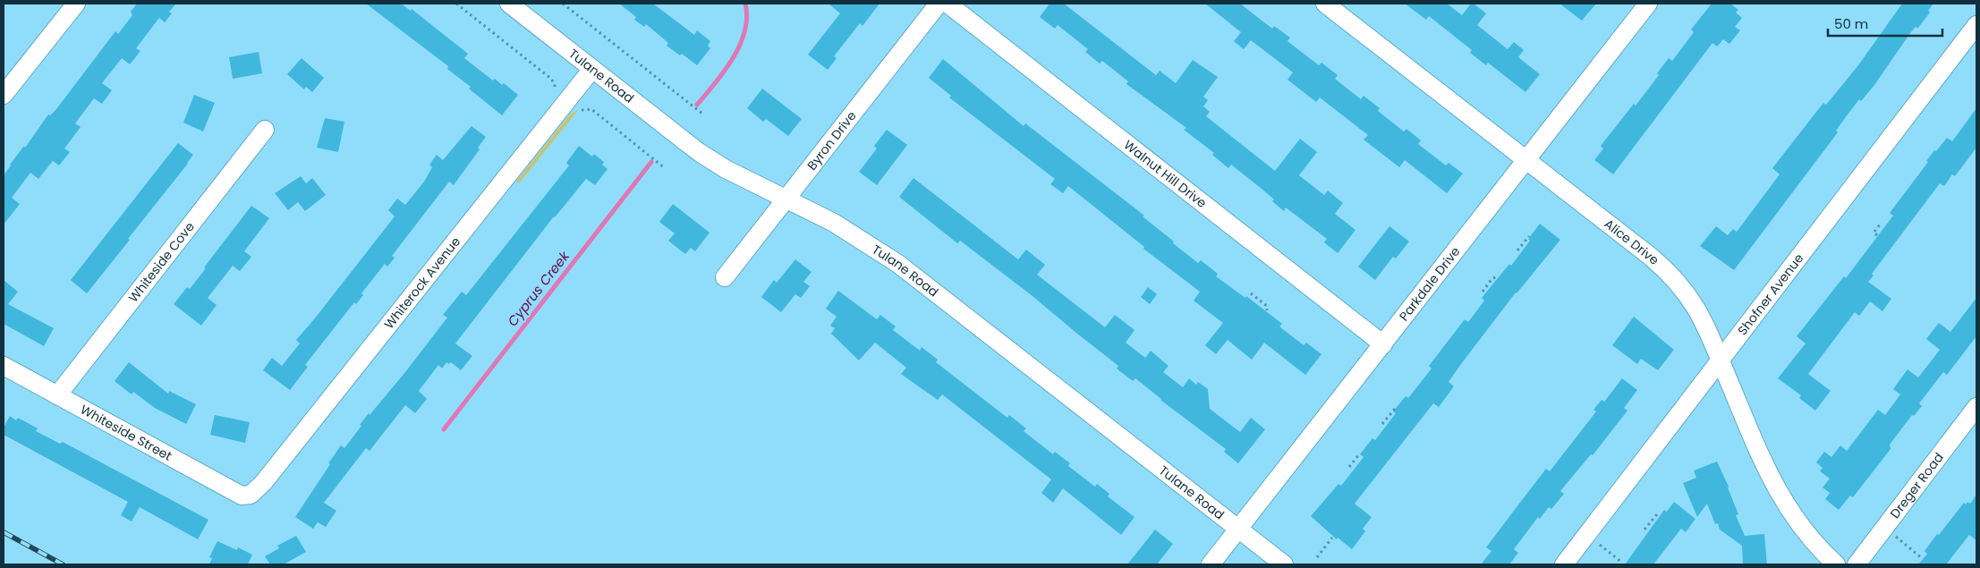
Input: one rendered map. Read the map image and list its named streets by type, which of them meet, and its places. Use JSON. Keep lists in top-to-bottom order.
{
  "streets": {
    "street": [
      "Tulane Road",
      "Byron Drive",
      "Walnut Hill Drive",
      "Alice Drive",
      "Whiteside Cove",
      "Whiterock Avenue",
      "Parkdale Drive",
      "Shofner Avenue",
      "Whiteside Street",
      "Dreger Road"
    ]
  },
  "crossings": [
    ["Tulane Road", "Byron Drive"],
    ["Tulane Road", "Whiterock Avenue"],
    ["Tulane Road", "Parkdale Drive"],
    ["Walnut Hill Drive", "Parkdale Drive"],
    ["Alice Drive", "Parkdale Drive"],
    ["Alice Drive", "Shofner Avenue"],
    ["Whiteside Cove", "Whiteside Street"],
    ["Whiterock Avenue", "Whiteside Street"]
  ],
  "water": ["Cyprus Creek"],
  "scale_bar": "50 m"
}
